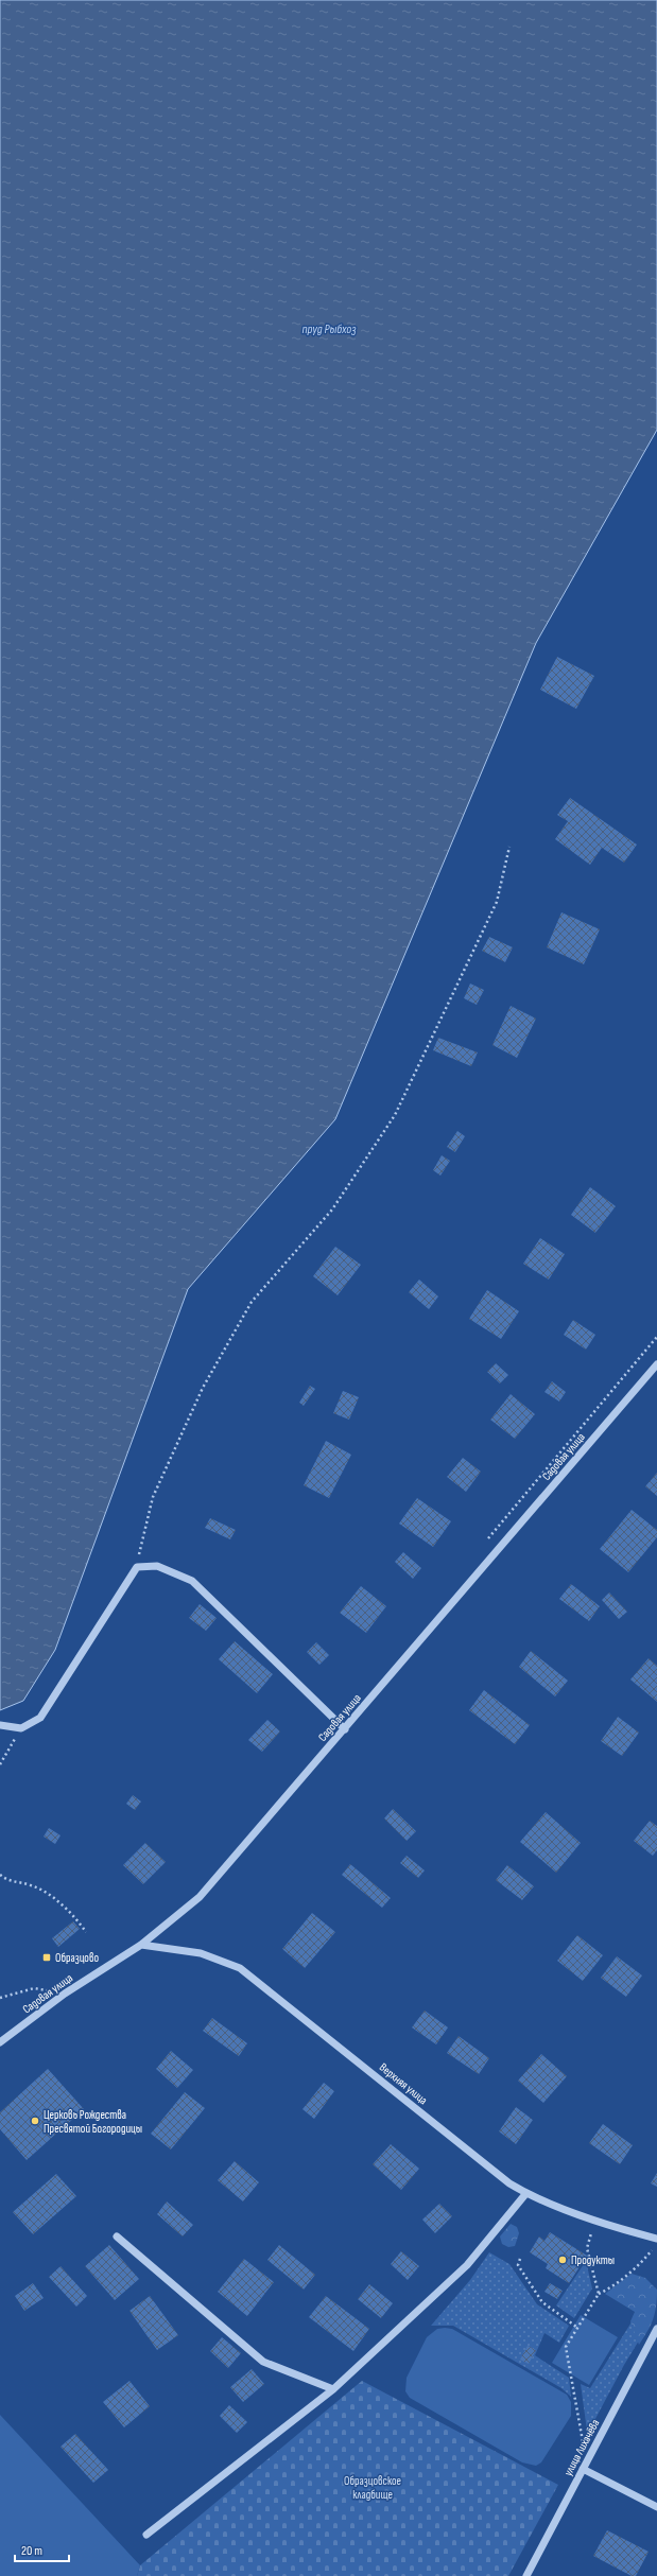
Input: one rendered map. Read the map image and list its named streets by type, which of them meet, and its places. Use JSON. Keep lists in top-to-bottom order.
{
  "streets": {
    "street": ["Садовая улица", "Верхняя улица", "улица Лихачёва"]
  },
  "crossings": [
    ["Садовая улица", "Верхняя улица"]
  ],
  "water": ["пруд Рыбхоз"],
  "parks": ["Образцовское кладбище"],
  "places": {
    "transit": ["Образцово"],
    "other": ["Церковь Рождества Пресвятой Богородицы", "Продукты"]
  },
  "scale_bar": "20 m"
}
